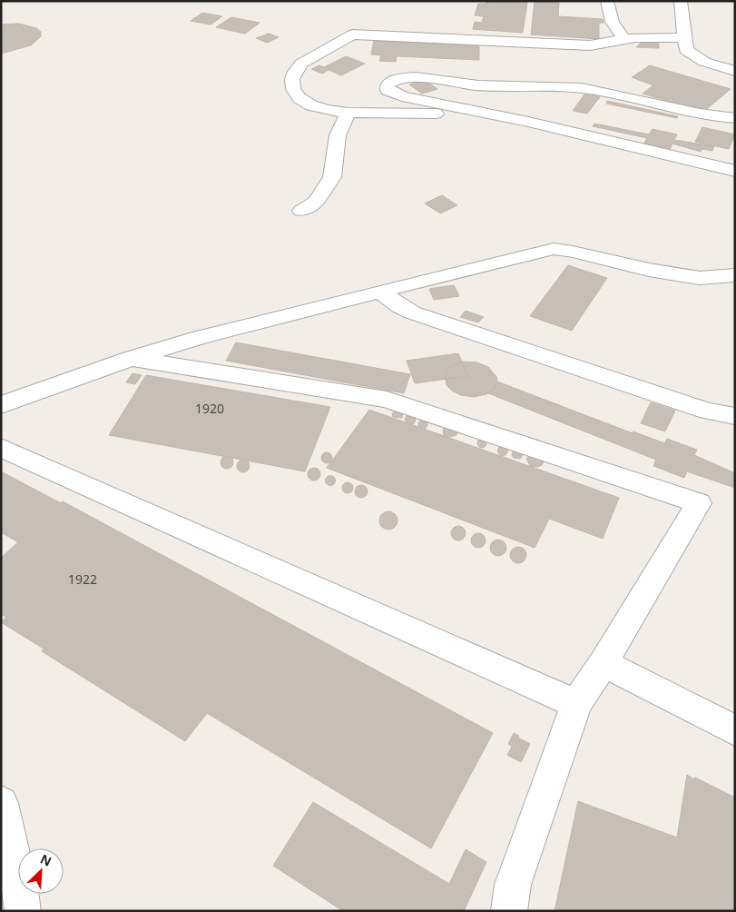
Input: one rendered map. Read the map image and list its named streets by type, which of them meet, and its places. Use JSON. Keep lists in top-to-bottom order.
{
  "house_numbers": ["1920", "1922"],
  "north": "top right"
}
